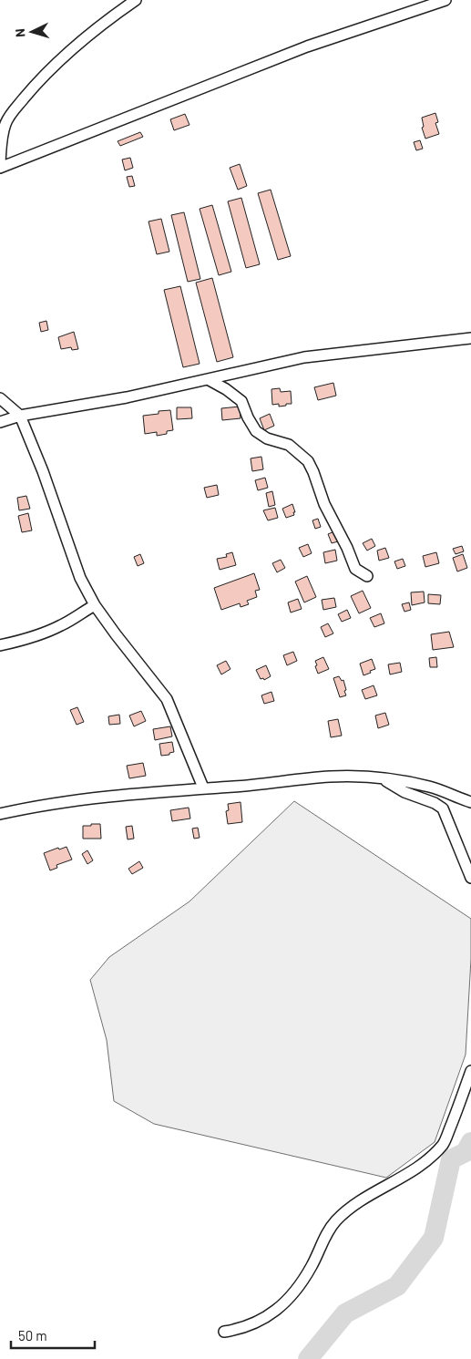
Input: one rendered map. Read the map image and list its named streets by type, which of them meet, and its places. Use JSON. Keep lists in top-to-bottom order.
{
  "scale_bar": "50 m",
  "north": "left"
}
